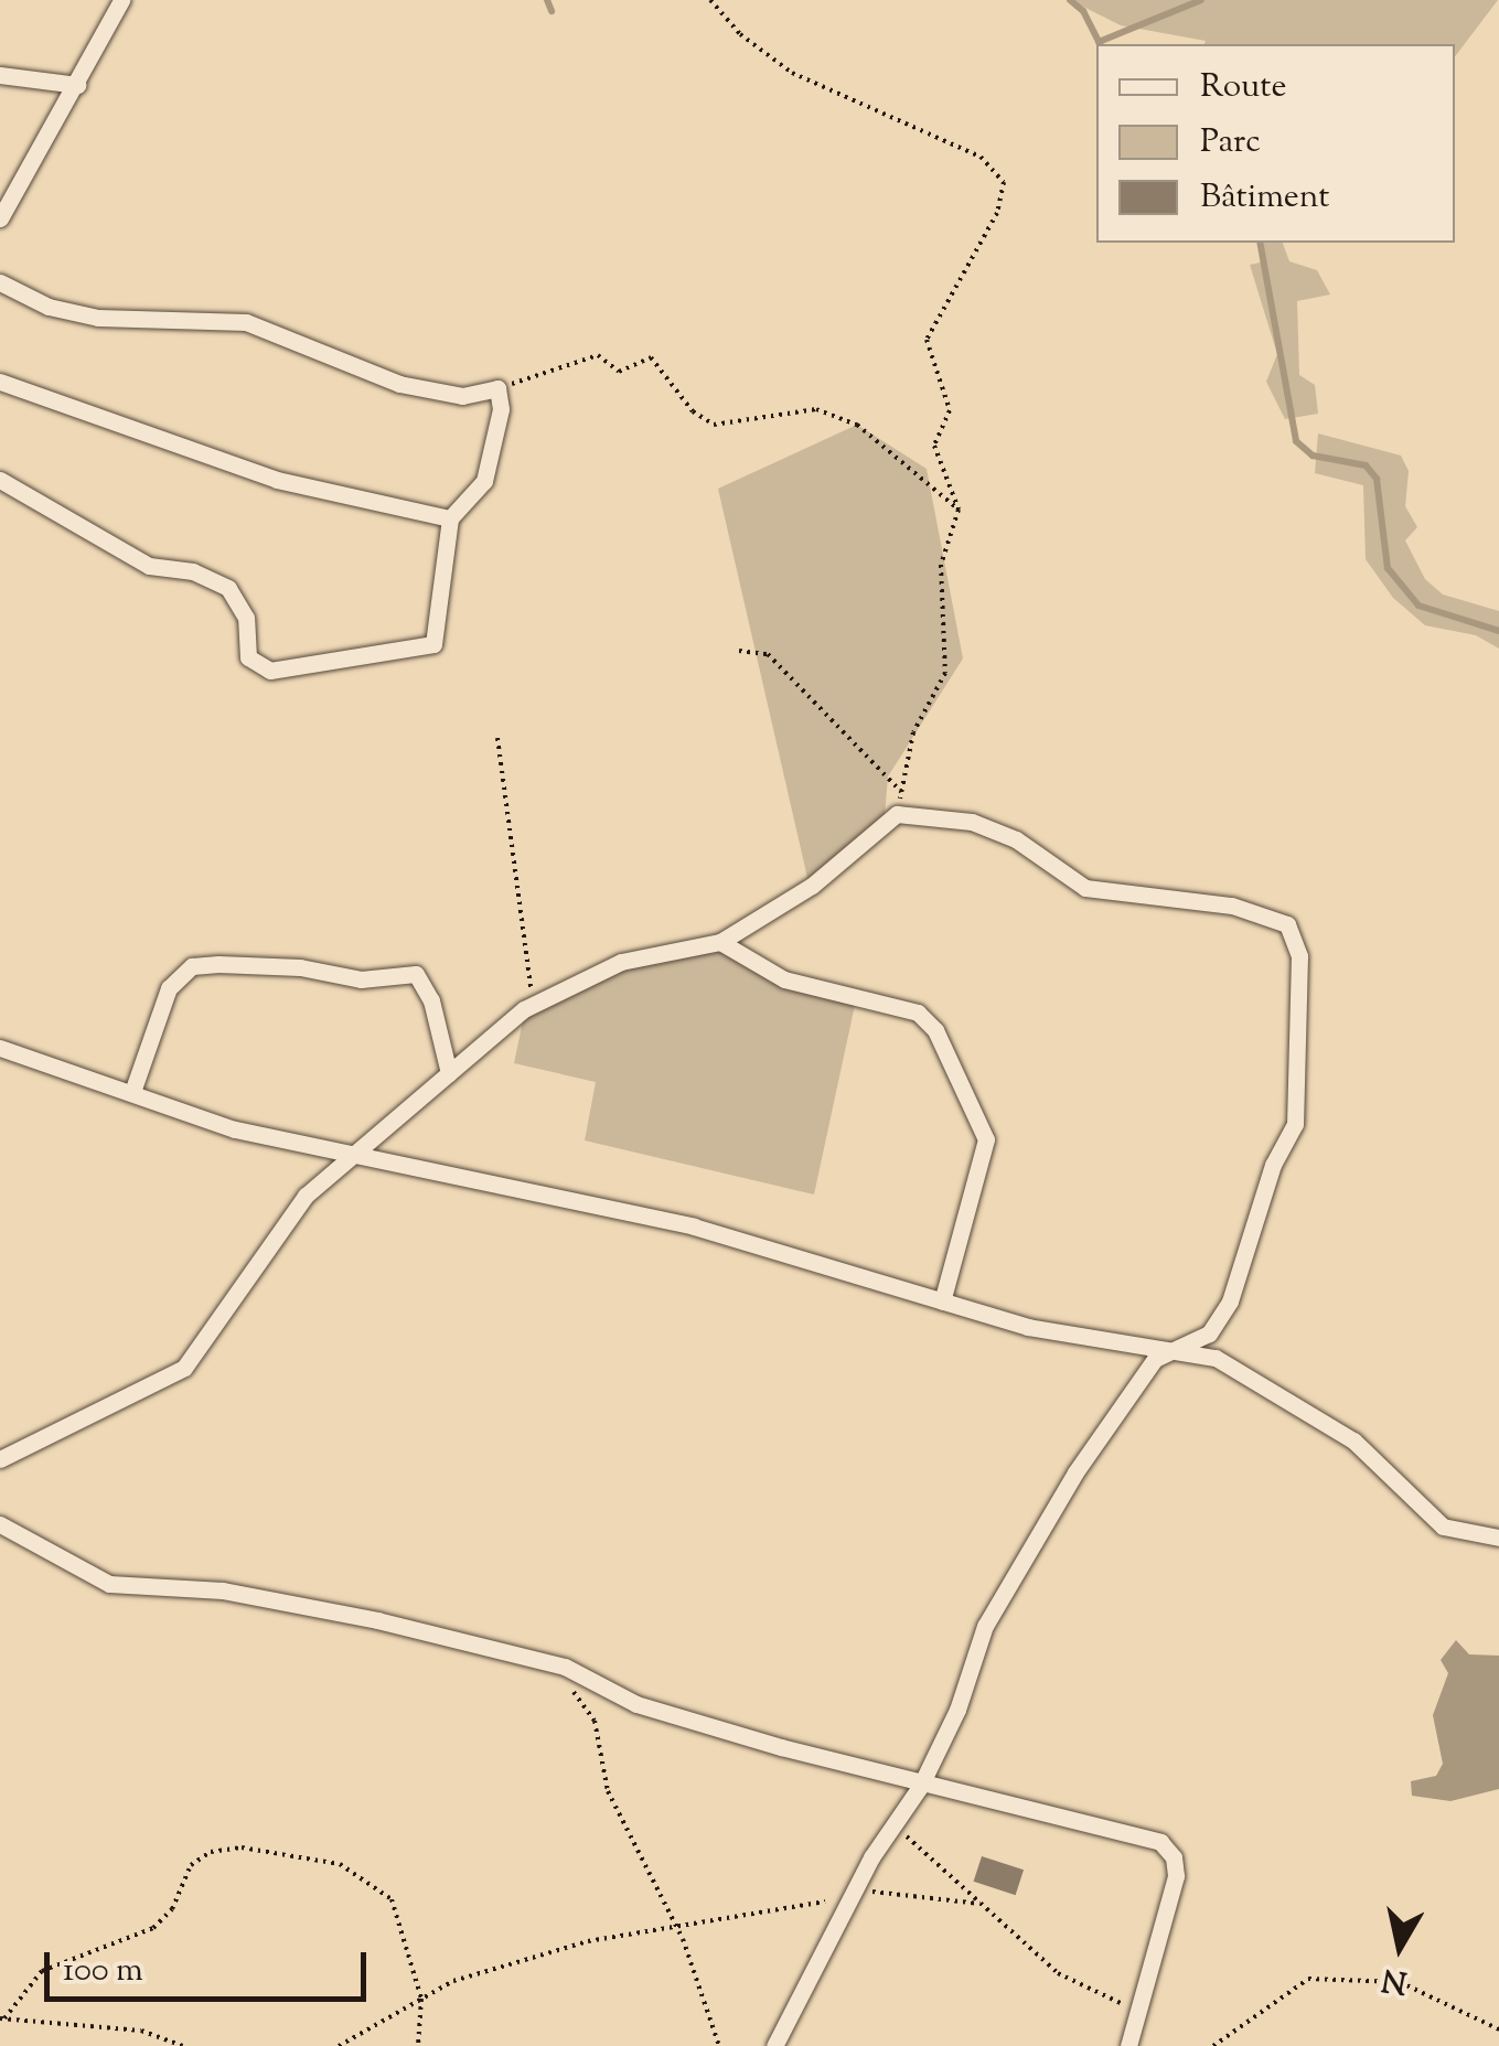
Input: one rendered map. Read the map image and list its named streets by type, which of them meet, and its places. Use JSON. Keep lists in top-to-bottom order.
{
  "legend": ["Route", "Parc", "Bâtiment"],
  "scale_bar": "100 m",
  "north": "bottom"
}
